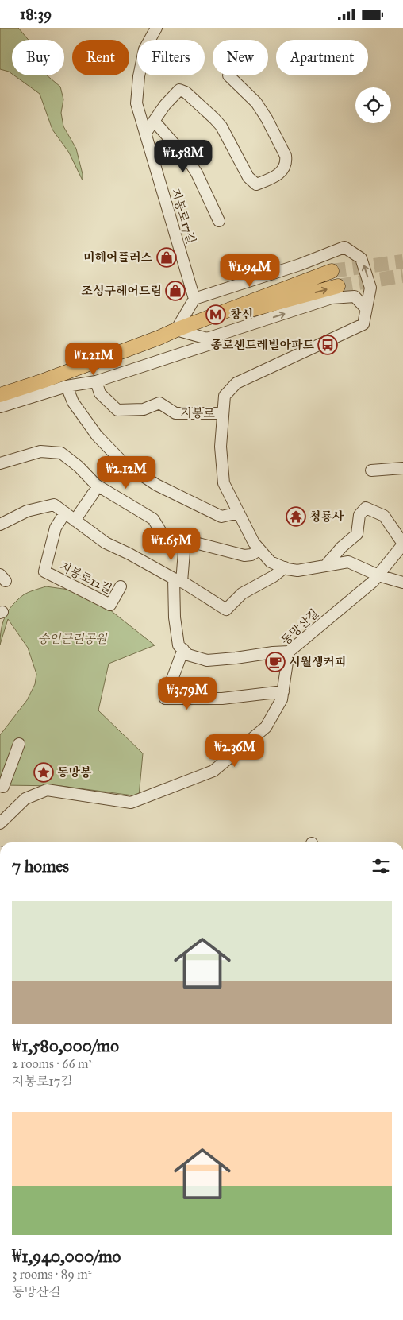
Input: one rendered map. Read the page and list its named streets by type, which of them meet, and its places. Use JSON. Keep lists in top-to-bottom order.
{
  "streets": {
    "street": [
      "지봉로17길",
      "지봉로",
      "지봉로12길",
      "동망산길"
    ]
  },
  "parks": ["숭인근린공원"],
  "places": {
    "shop": ["미헤어플러스", "조성구헤어드림"],
    "metro station": ["창신"],
    "bus stop": ["종로센트레빌아파트"],
    "temple": ["청룡사"],
    "cafe": ["시월생커피"],
    "place": ["동망봉"]
  },
  "page": {
    "status": "18:39",
    "chip": [
      "Buy",
      "Rent",
      "Filters",
      "New",
      "Apartment"
    ],
    "price": [
      "₩1.58M",
      "₩1.94M",
      "₩1.21M",
      "₩2.12M",
      "₩1.65M",
      "₩3.79M",
      "₩2.36M"
    ],
    "heading": "7 homes",
    "list": [
      {
        "name": "₩1,580,000/mo",
        "note": "2 rooms · 66 m² · 지봉로17길"
      },
      {
        "name": "₩1,940,000/mo",
        "note": "3 rooms · 89 m² · 동망산길"
      }
    ]
  }
}
